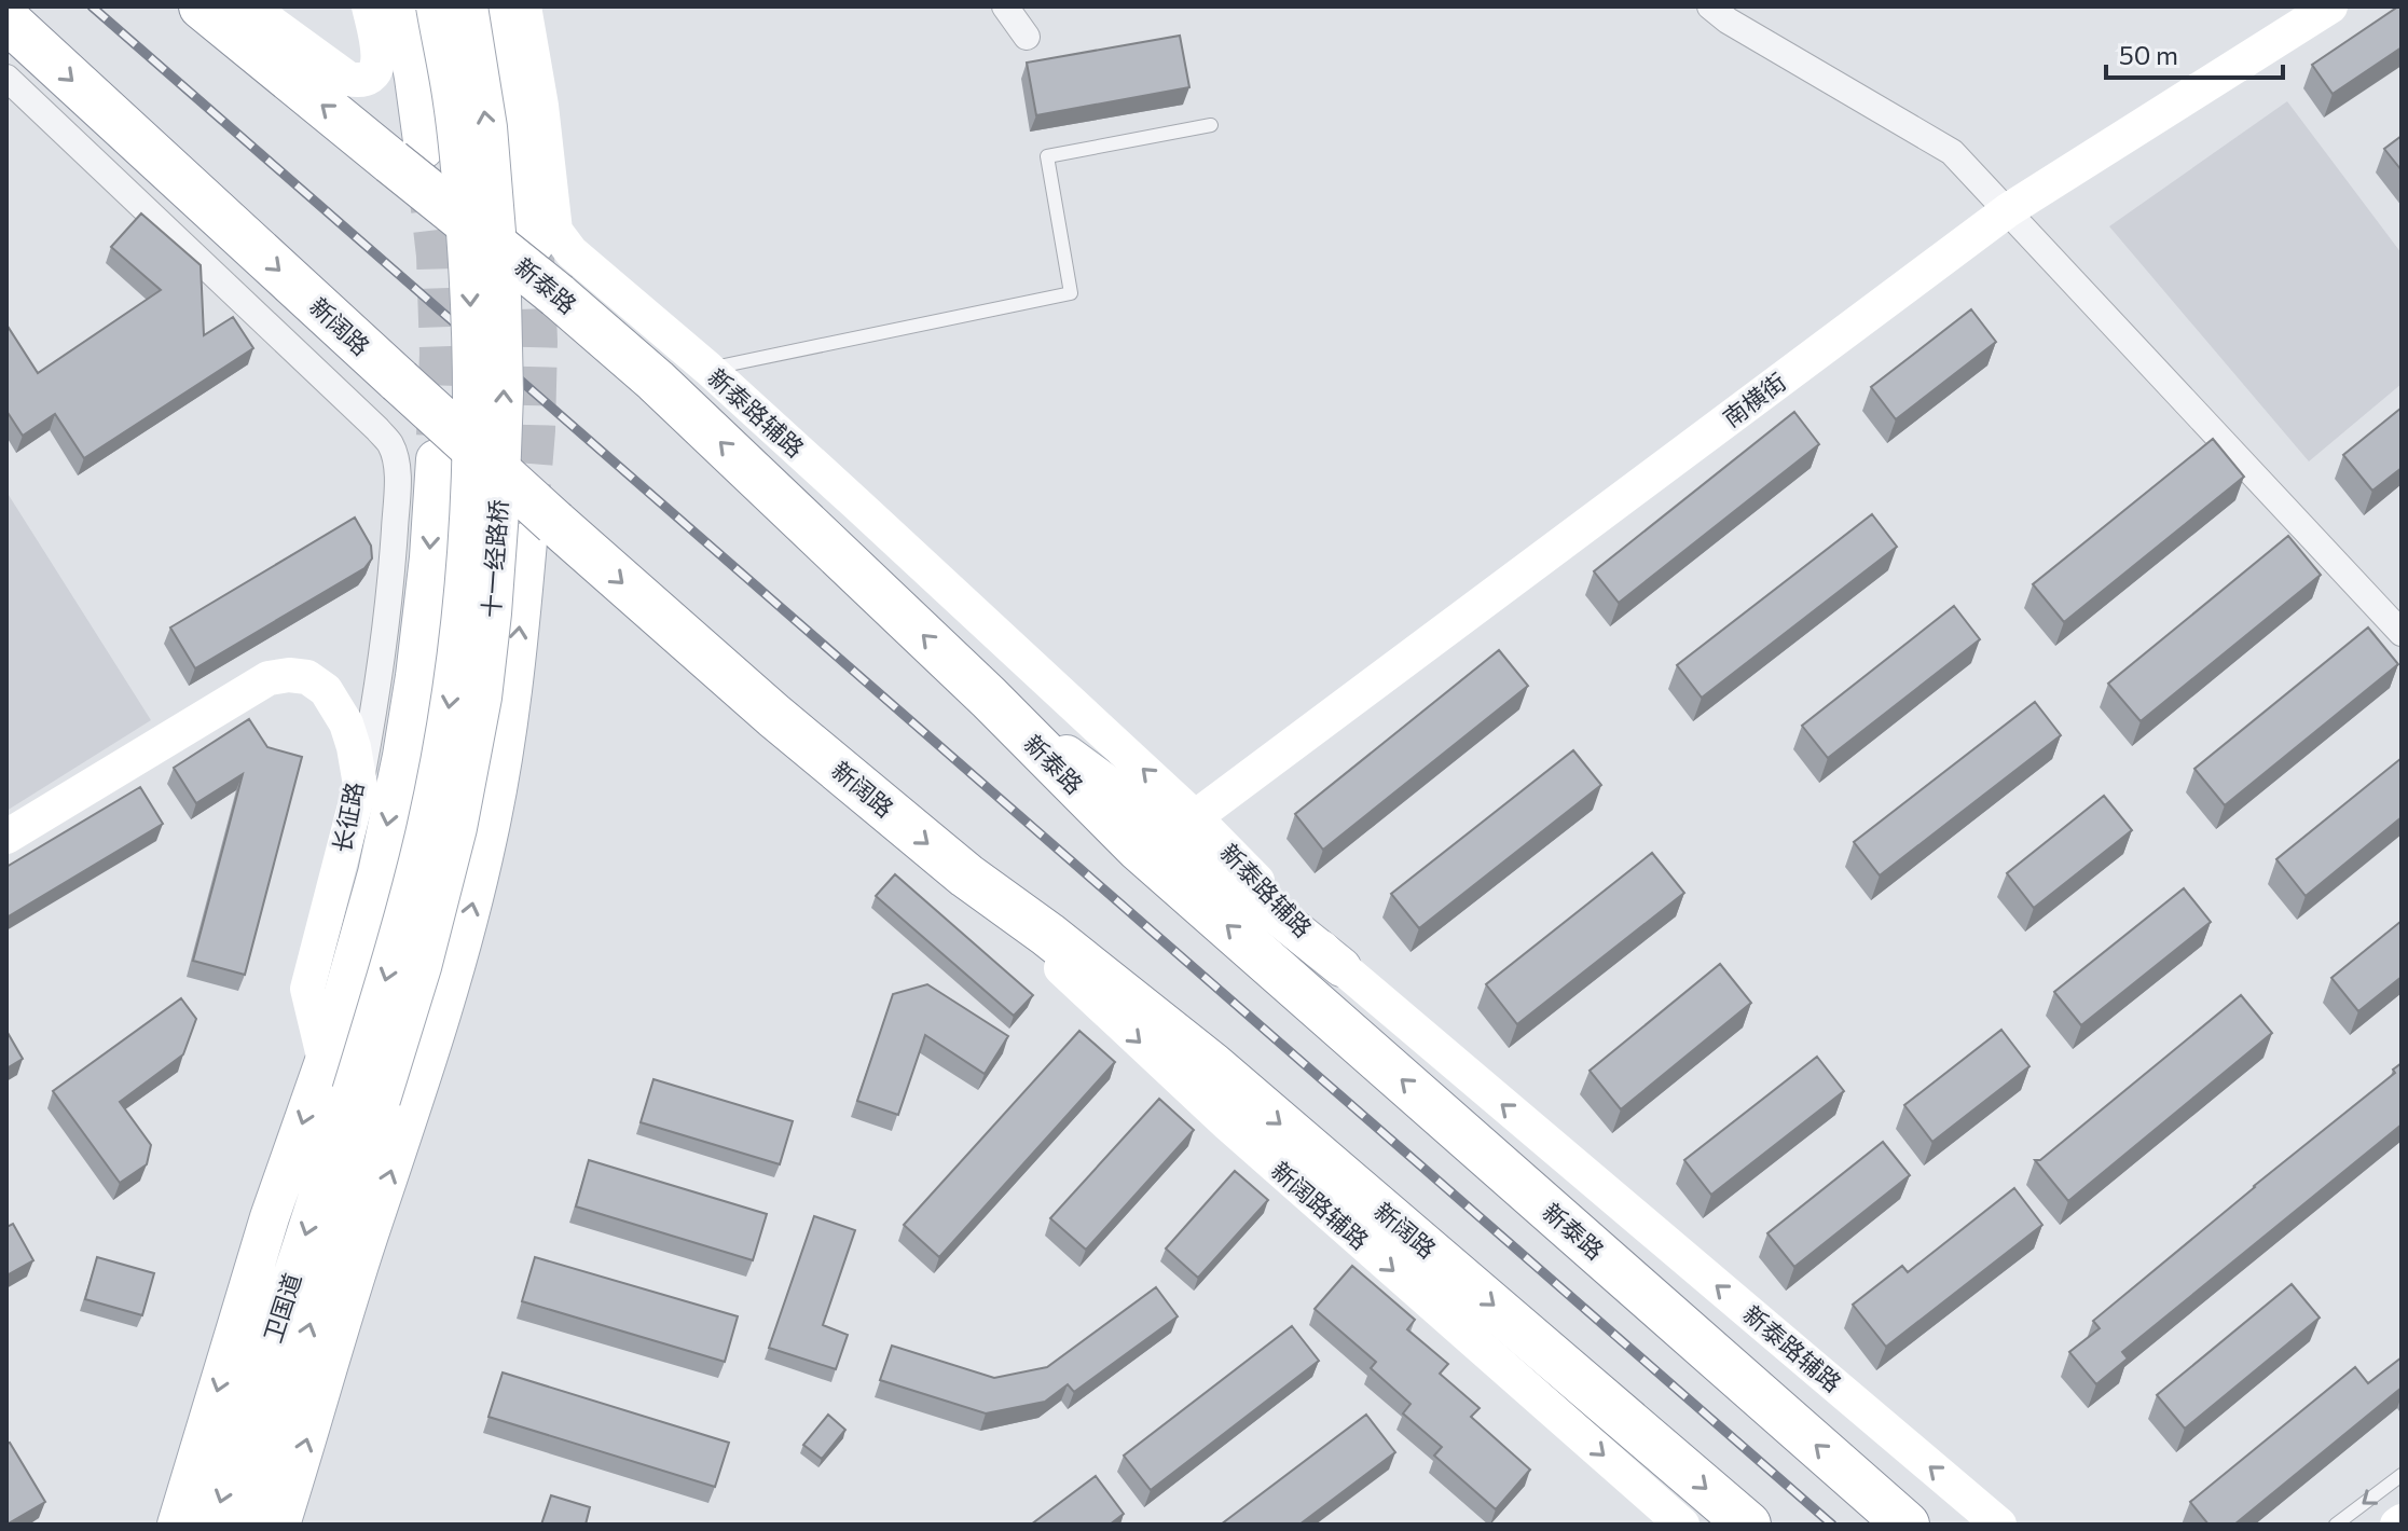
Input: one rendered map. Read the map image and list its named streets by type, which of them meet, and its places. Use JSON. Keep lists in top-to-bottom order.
{
  "streets": {
    "highway": ["新泰路", "新阔路"],
    "main road": ["十一经路桥", "卫国道"],
    "street": [
      "南横街",
      "新泰路辅路",
      "长征路",
      "新阔路辅路"
    ]
  },
  "crossings": [
    ["新阔路", "新阔路辅路"],
    ["南横街", "新泰路辅路"],
    ["十一经路桥", "卫国道"]
  ],
  "one_way": [
    "新泰路",
    "新阔路",
    "新泰路辅路",
    "新阔路辅路"
  ],
  "scale_bar": "50 m"
}
